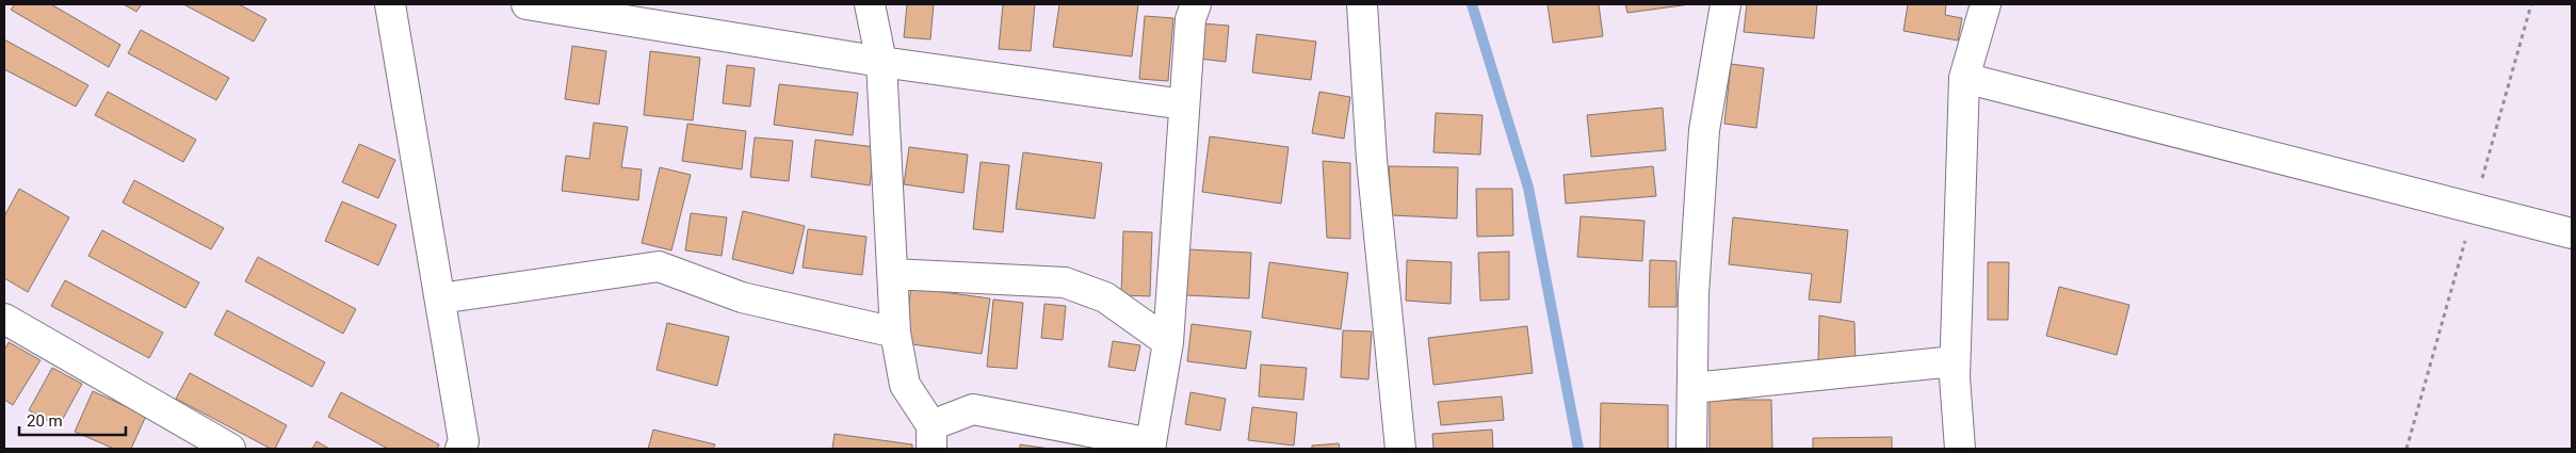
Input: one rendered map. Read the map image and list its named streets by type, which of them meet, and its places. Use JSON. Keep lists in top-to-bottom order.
{
  "scale_bar": "20 m"
}
